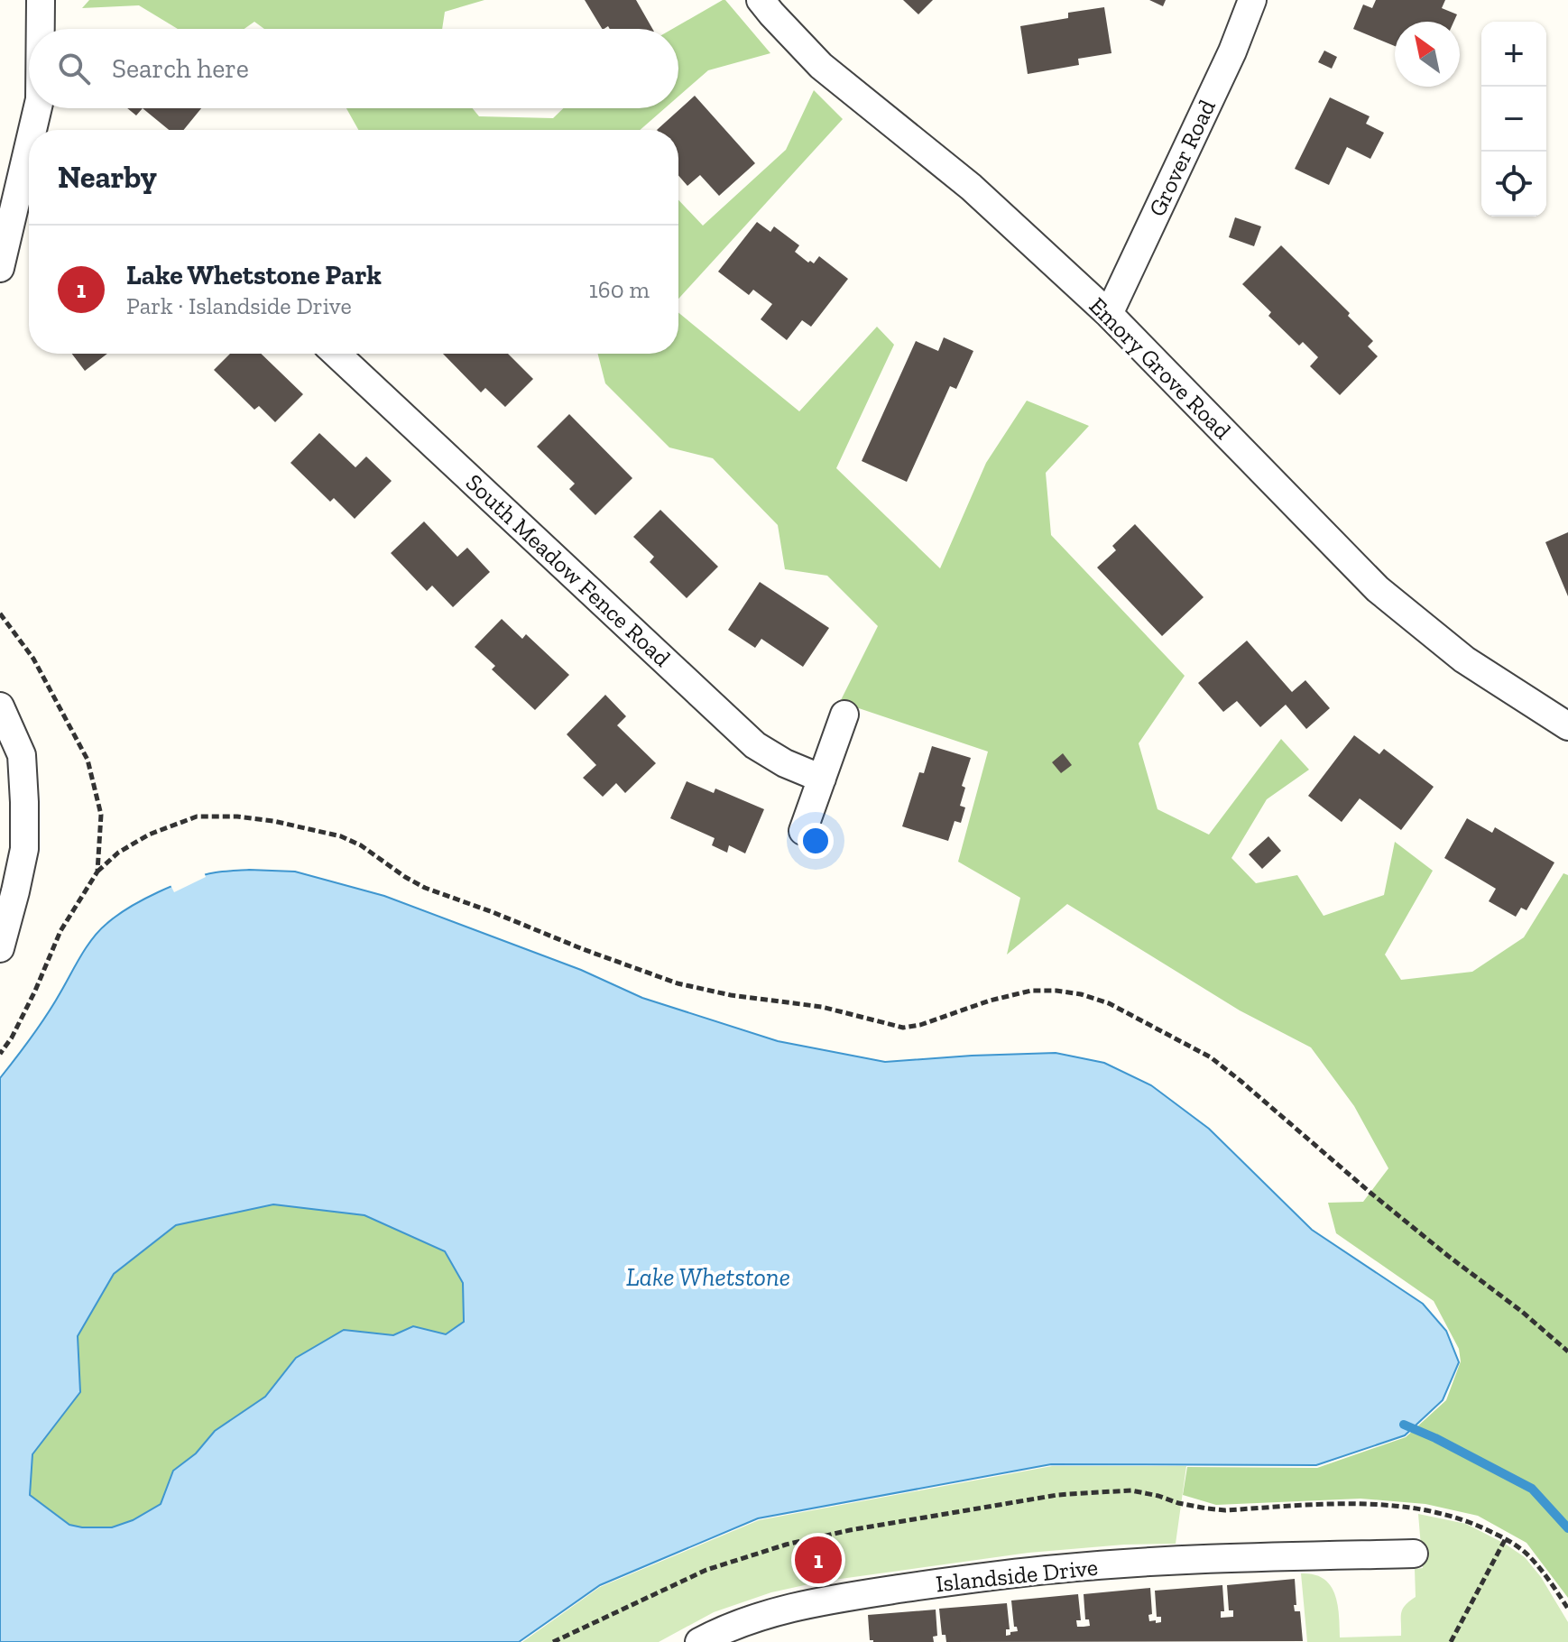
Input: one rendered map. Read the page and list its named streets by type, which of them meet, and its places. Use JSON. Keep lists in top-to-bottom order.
{
  "streets": {
    "street": [
      "Grover Road",
      "Emory Grove Road",
      "South Meadow Fence Road",
      "Islandside Drive"
    ]
  },
  "crossings": [
    ["Grover Road", "Emory Grove Road"]
  ],
  "water": ["Lake Whetstone"],
  "north": "top left",
  "page": {
    "map_buttons": ["+", "−"],
    "search": "Search here",
    "heading": "Nearby",
    "list": [
      {
        "mark": "1",
        "name": "Lake Whetstone Park",
        "note": "Park · Islandside Drive",
        "value": "160 m"
      }
    ],
    "pins": "1"
  }
}
